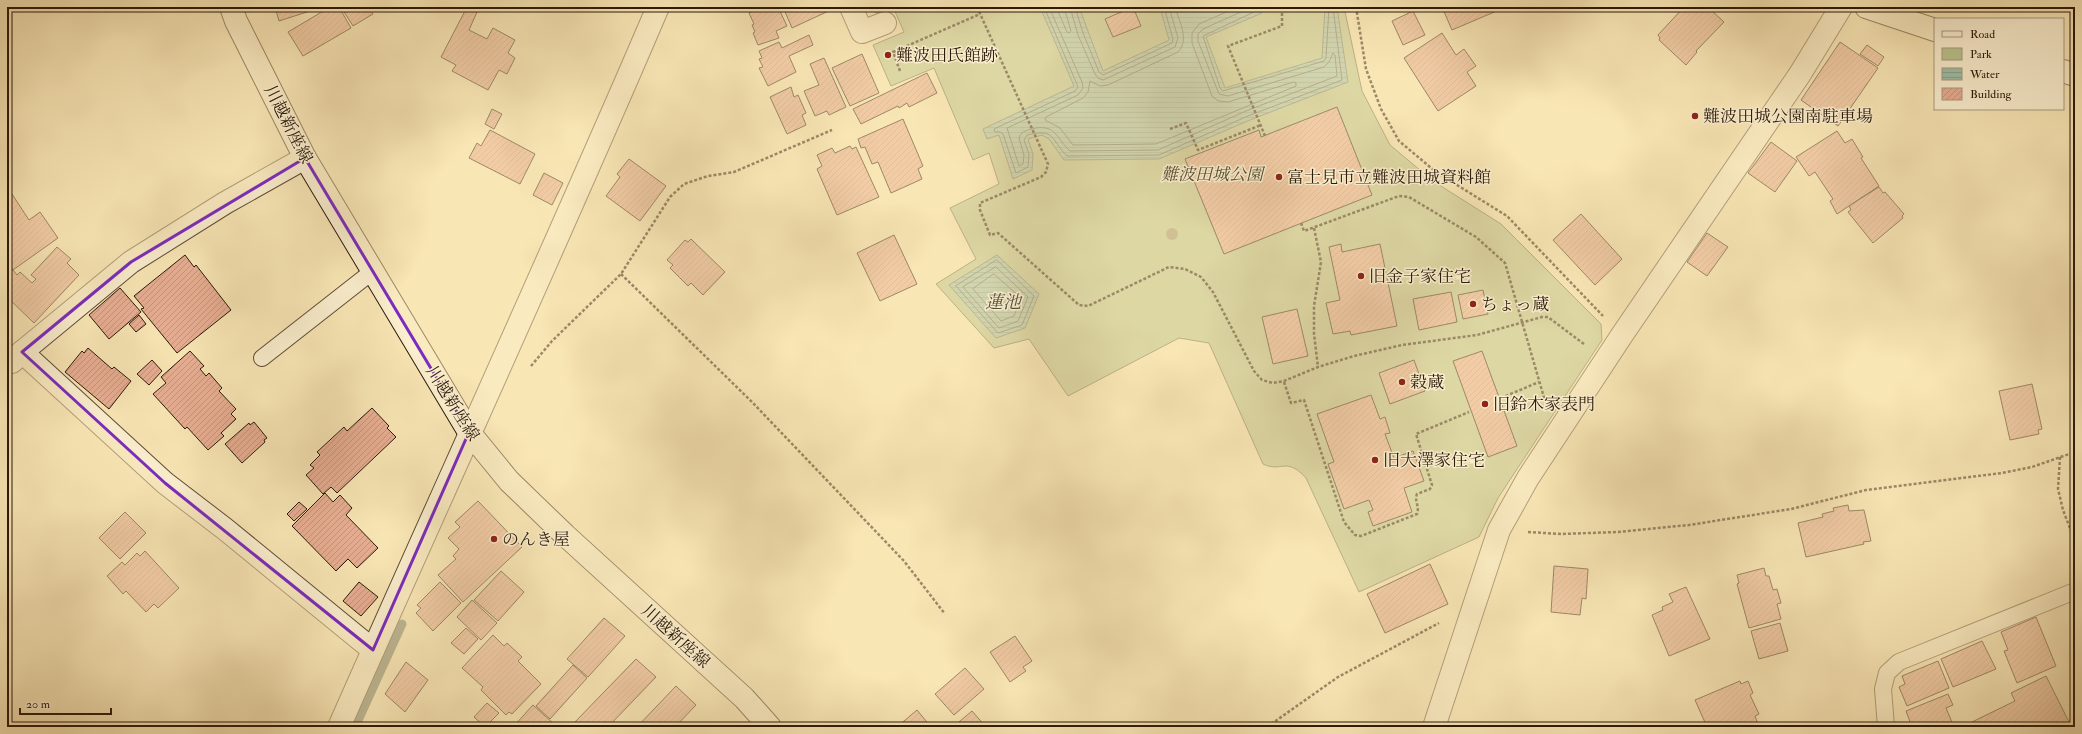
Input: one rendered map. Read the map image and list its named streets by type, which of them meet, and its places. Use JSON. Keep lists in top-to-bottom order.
{
  "streets": {
    "street": ["川越新座線"]
  },
  "water": ["蓮池"],
  "parks": ["難波田城公園"],
  "places": [
    "難波田氏館跡",
    "難波田城公園南駐車場",
    "富士見市立難波田城資料館",
    "旧金子家住宅",
    "ちょっ蔵",
    "穀蔵",
    "旧鈴木家表門",
    "旧大澤家住宅",
    "のんき屋"
  ],
  "legend": [
    "Road",
    "Park",
    "Water",
    "Building"
  ],
  "scale_bar": "20 m"
}
